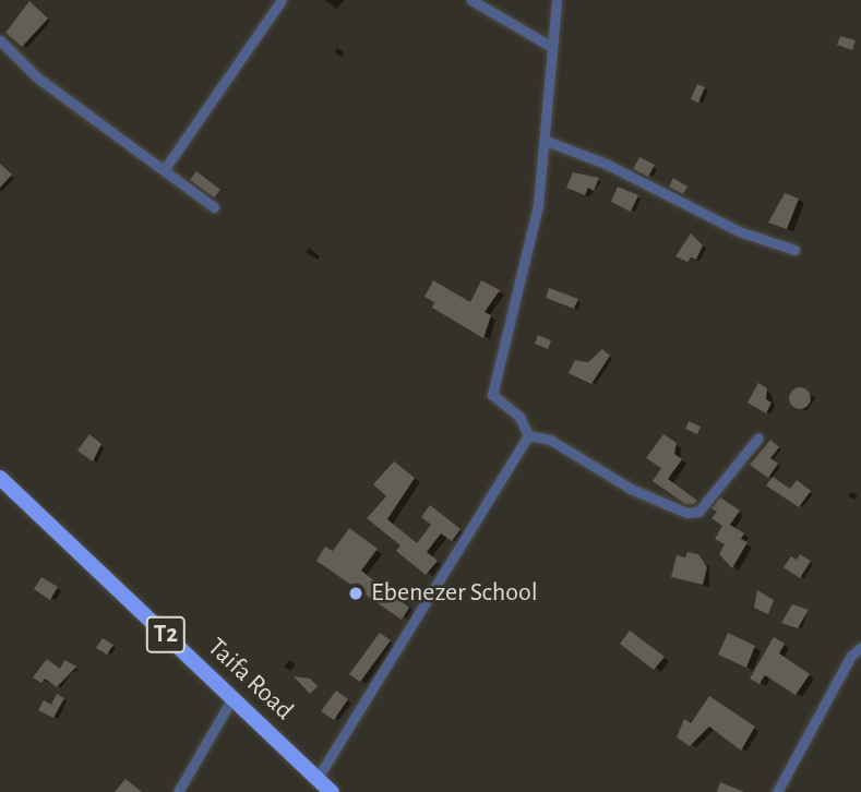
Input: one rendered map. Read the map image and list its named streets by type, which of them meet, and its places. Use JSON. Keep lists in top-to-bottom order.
{
  "streets": {
    "highway": ["T2", "Taifa Road"]
  },
  "places": ["Ebenezer School"]
}
